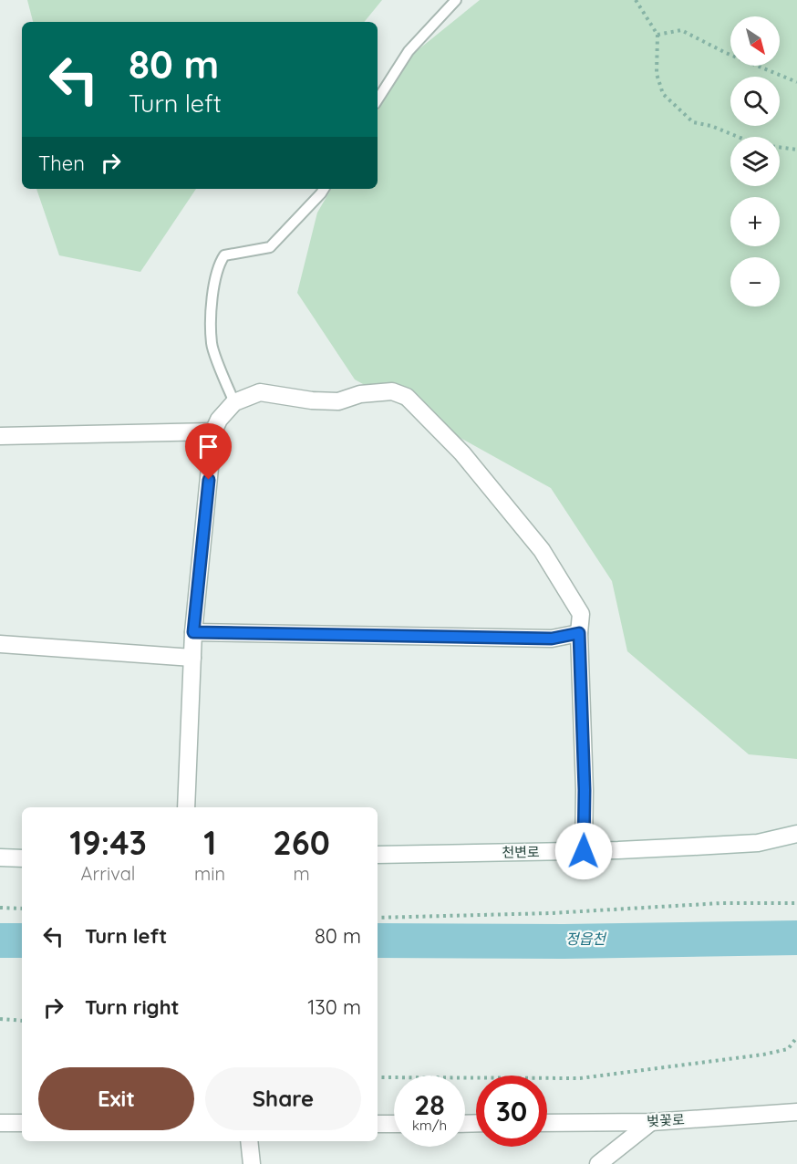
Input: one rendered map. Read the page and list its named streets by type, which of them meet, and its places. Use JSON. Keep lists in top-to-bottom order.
{
  "streets": {
    "street": ["천변로", "벚꽃로"]
  },
  "water": ["정읍천"],
  "north": "bottom right",
  "page": {
    "map_buttons": ["+", "−"],
    "turn": ["80 m", "Turn left"],
    "then": "Then",
    "eta": [
      "19:43",
      "Arrival",
      "1",
      "min",
      "260",
      "m"
    ],
    "list": [
      {
        "name": "Turn left",
        "value": "80 m"
      },
      {
        "name": "Turn right",
        "value": "130 m"
      }
    ],
    "buttons": ["Exit", "Share"],
    "speed": "28 km/h",
    "limit": "30"
  }
}
